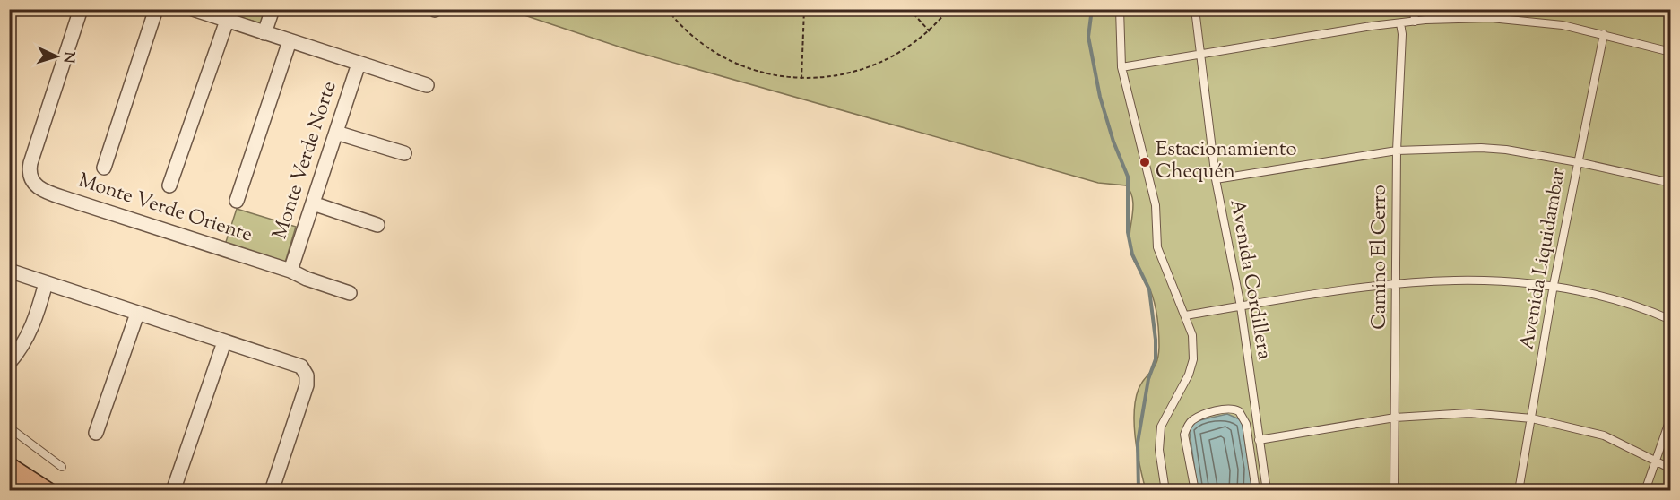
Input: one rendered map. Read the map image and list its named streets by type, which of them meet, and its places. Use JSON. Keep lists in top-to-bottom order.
{
  "streets": {
    "street": ["Monte Verde Norte", "Monte Verde Oriente"],
    "lane": ["Camino El Cerro", "Avenida Liquidambar", "Avenida Cordillera"]
  },
  "crossings": [
    ["Monte Verde Norte", "Monte Verde Oriente"]
  ],
  "places": ["Estacionamiento Chequén"],
  "north": "right"
}
